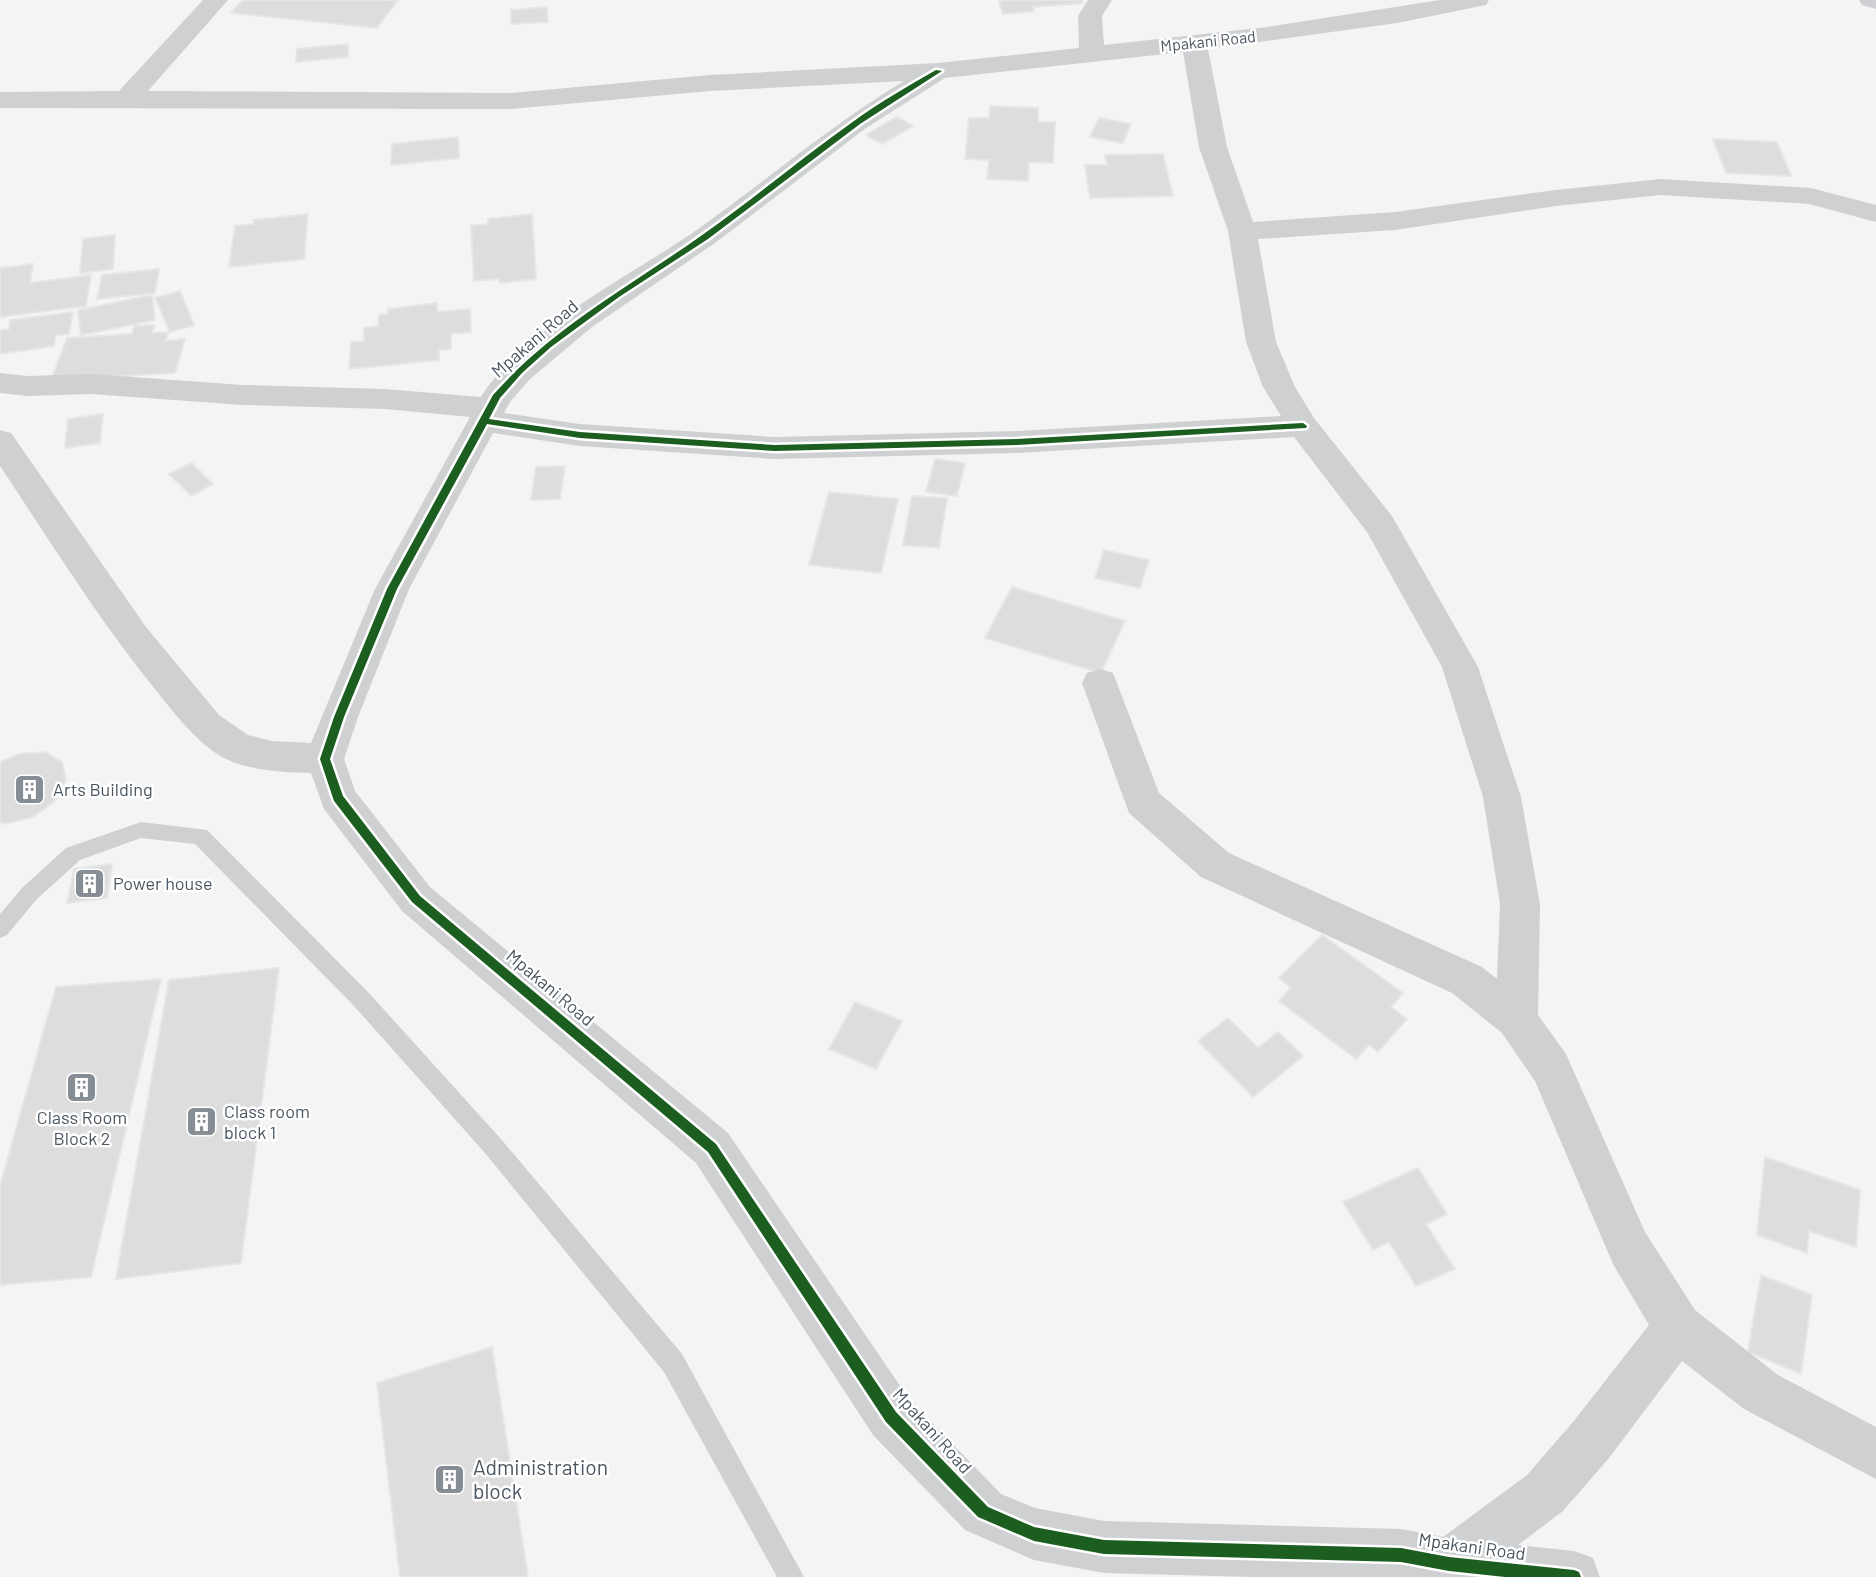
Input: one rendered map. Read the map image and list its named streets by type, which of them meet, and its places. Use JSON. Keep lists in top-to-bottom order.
{
  "streets": {
    "street": ["Mpakani Road"]
  },
  "places": {
    "building": [
      "Arts Building",
      "Power house",
      "Class Room Block 2",
      "Class room block 1",
      "Administration block"
    ]
  }
}
